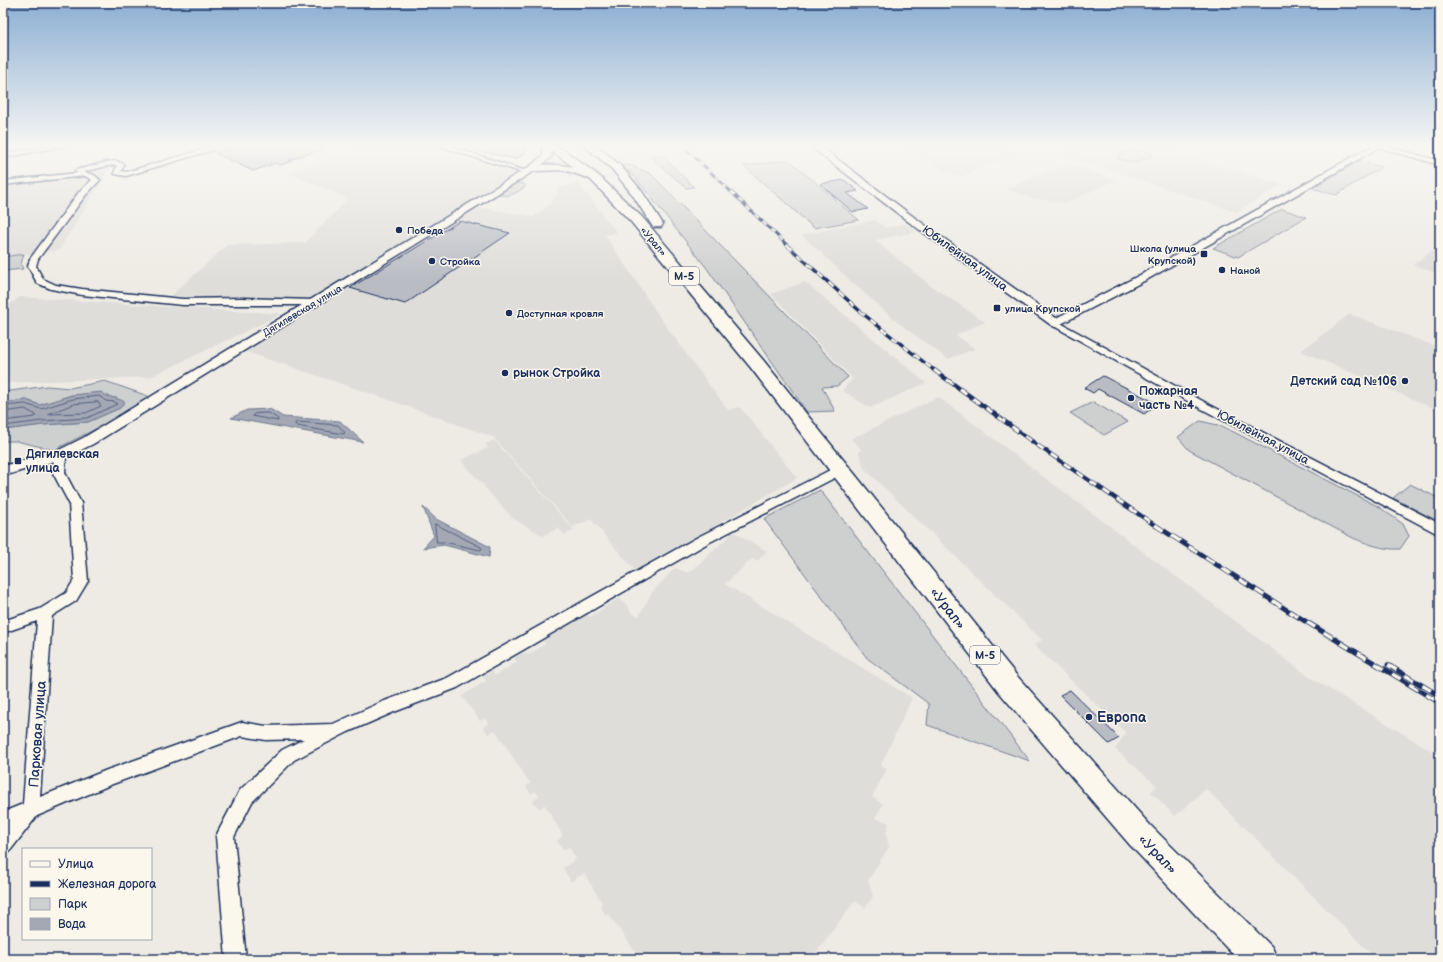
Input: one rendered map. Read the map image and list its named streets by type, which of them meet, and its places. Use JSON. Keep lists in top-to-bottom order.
{
  "streets": {
    "highway": ["«Урал»", "М-5"],
    "street": ["Юбилейная улица", "Дягилевская улица", "Парковая улица"]
  },
  "places": {
    "other": [
      "Победа",
      "Стройка",
      "Наной",
      "Доступная кровля",
      "рынок Стройка",
      "Детский сад №106",
      "Пожарная часть №4",
      "Европа"
    ],
    "transit": ["Школа (улица Крупской)", "улица Крупской", "Дягилевская улица"]
  },
  "legend": [
    "Улица",
    "Железная дорога",
    "Парк",
    "Вода"
  ]
}
